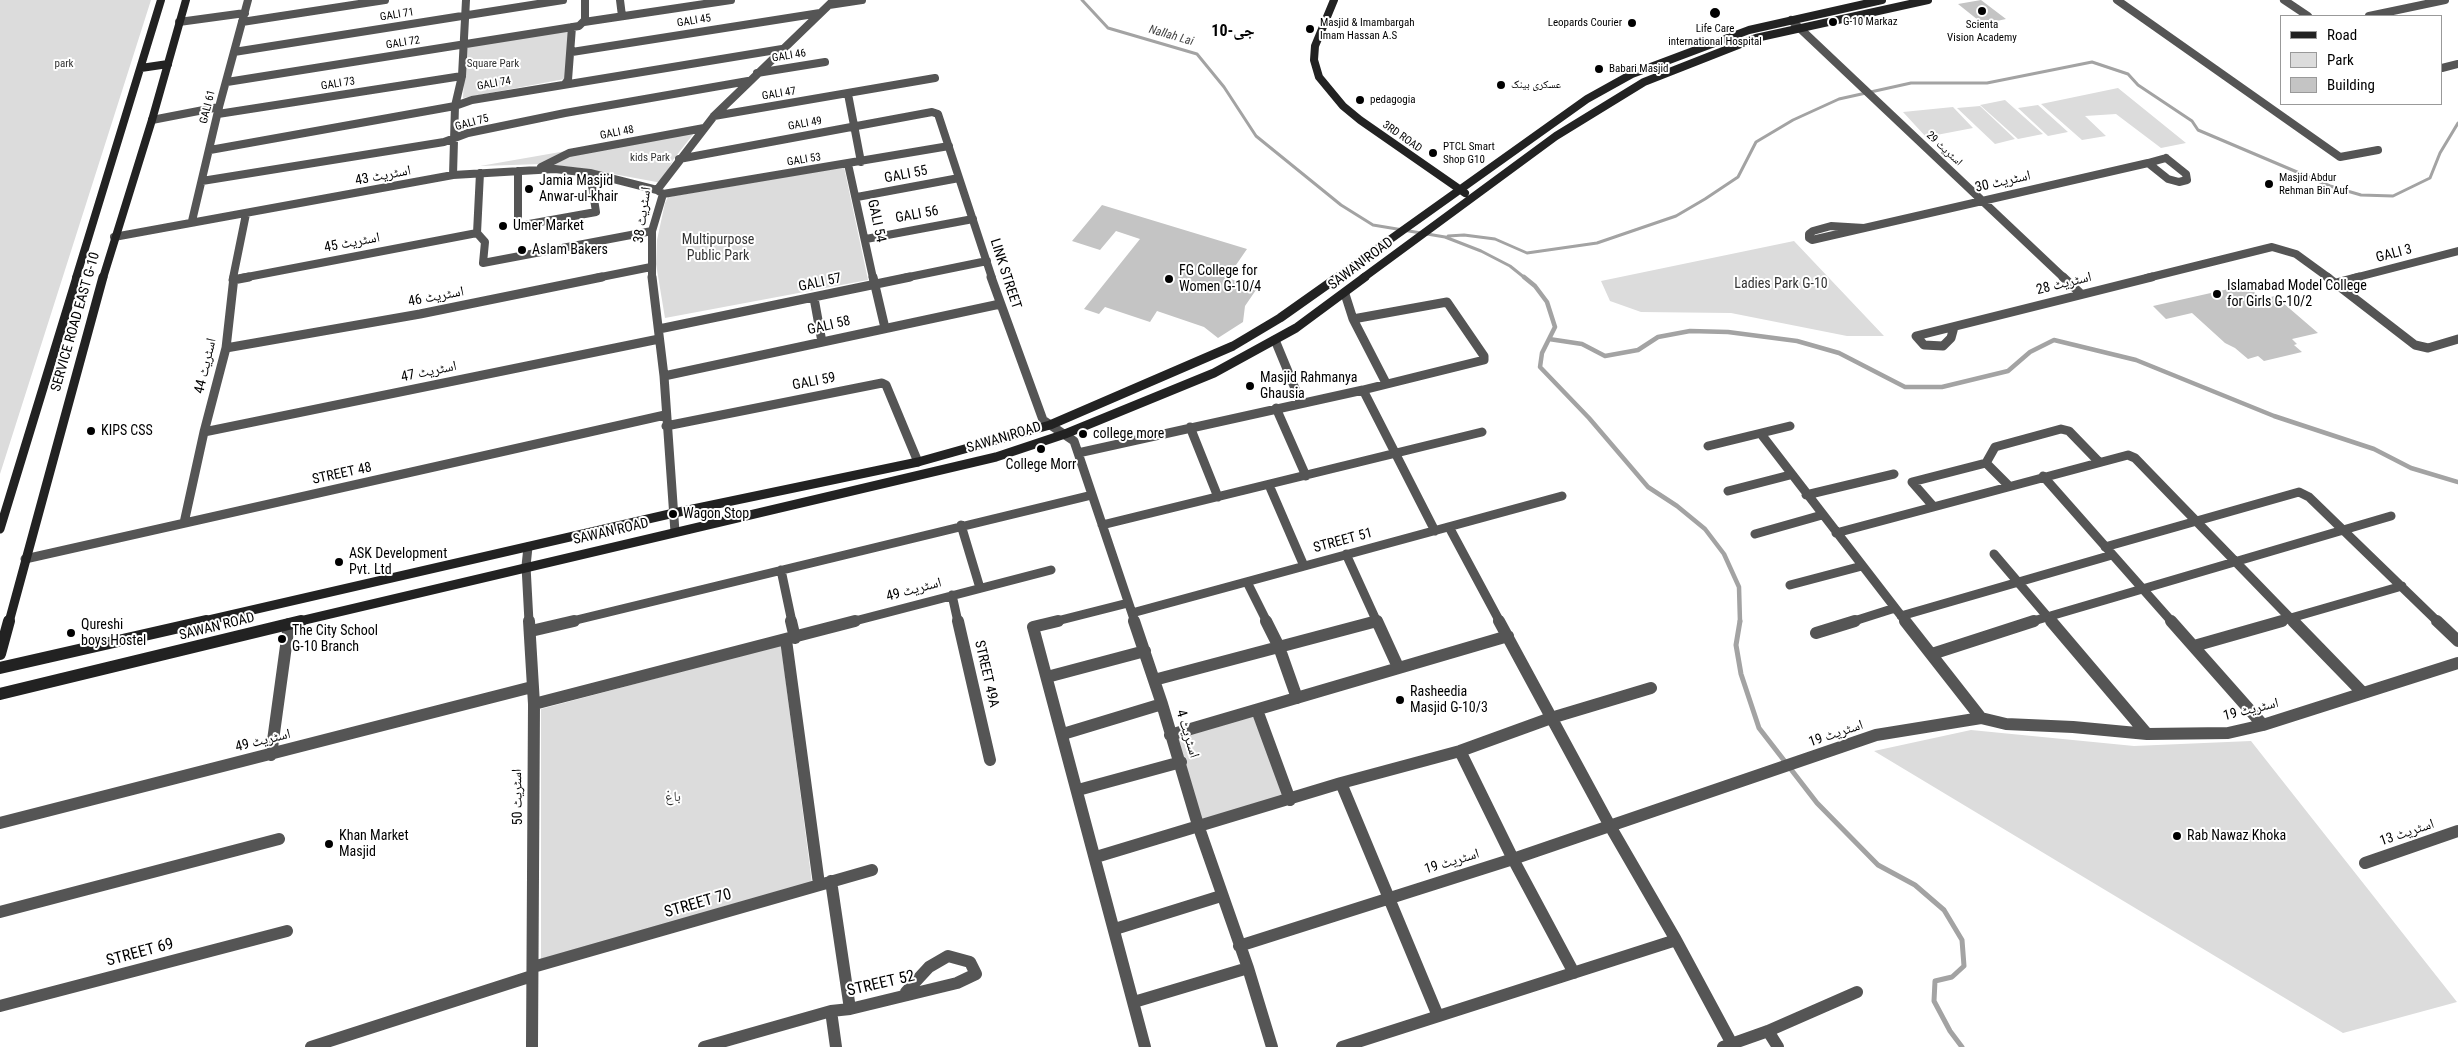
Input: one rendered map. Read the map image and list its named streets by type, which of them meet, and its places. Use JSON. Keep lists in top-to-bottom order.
{
  "streets": {
    "main road": ["3RD ROAD", "SAWAN ROAD", "SERVICE ROAD EAST G-10"],
    "street": [
      "GALI 71",
      "GALI 45",
      "GALI 72",
      "GALI 46",
      "GALI 73",
      "GALI 74",
      "GALI 47",
      "GALI 61",
      "GALI 75",
      "GALI 49",
      "GALI 48",
      "اسٹریٹ 29",
      "GALI 53",
      "GALI 55",
      "اسٹریٹ 43",
      "اسٹریٹ 30",
      "اسٹریٹ 38",
      "GALI 56",
      "GALI 54",
      "اسٹریٹ 45",
      "GALI 3",
      "LINK STREET",
      "GALI 57",
      "اسٹریٹ 28",
      "اسٹریٹ 46",
      "GALI 58",
      "اسٹریٹ 44",
      "اسٹریٹ 47",
      "GALI 59",
      "STREET 48",
      "STREET 51",
      "اسٹریٹ 49",
      "STREET 49A",
      "اسٹریٹ 19",
      "اسٹریٹ 4",
      "اسٹریٹ 50",
      "اسٹریٹ 13",
      "STREET 70",
      "STREET 69",
      "STREET 52"
    ]
  },
  "crossings": [
    ["GALI 71", "GALI 61"],
    ["GALI 45", "اسٹریٹ 38"],
    ["GALI 72", "GALI 61"],
    ["GALI 46", "اسٹریٹ 38"],
    ["GALI 73", "GALI 61"],
    ["GALI 73", "SERVICE ROAD EAST G-10"],
    ["GALI 74", "GALI 61"],
    ["GALI 74", "اسٹریٹ 38"],
    ["GALI 47", "اسٹریٹ 38"],
    ["GALI 61", "GALI 75"],
    ["GALI 61", "اسٹریٹ 43"],
    ["GALI 75", "اسٹریٹ 38"],
    ["GALI 49", "اسٹریٹ 38"],
    ["GALI 49", "LINK STREET"],
    ["GALI 48", "اسٹریٹ 43"],
    ["GALI 48", "اسٹریٹ 38"],
    ["3RD ROAD", "SAWAN ROAD"],
    ["اسٹریٹ 29", "اسٹریٹ 30"],
    ["اسٹریٹ 29", "SAWAN ROAD"],
    ["اسٹریٹ 29", "اسٹریٹ 28"],
    ["GALI 53", "اسٹریٹ 43"],
    ["GALI 53", "اسٹریٹ 38"],
    ["GALI 53", "GALI 54"],
    ["GALI 53", "LINK STREET"],
    ["GALI 55", "GALI 54"],
    ["GALI 55", "LINK STREET"],
    ["اسٹریٹ 43", "اسٹریٹ 38"],
    ["اسٹریٹ 43", "SERVICE ROAD EAST G-10"],
    ["اسٹریٹ 43", "اسٹریٹ 44"],
    ["اسٹریٹ 38", "SAWAN ROAD"],
    ["اسٹریٹ 38", "GALI 57"],
    ["اسٹریٹ 38", "اسٹریٹ 46"],
    ["اسٹریٹ 38", "GALI 58"],
    ["اسٹریٹ 38", "اسٹریٹ 47"],
    ["اسٹریٹ 38", "GALI 59"],
    ["اسٹریٹ 38", "STREET 48"],
    ["GALI 56", "GALI 54"],
    ["GALI 56", "LINK STREET"],
    ["GALI 54", "GALI 57"],
    ["GALI 54", "GALI 58"],
    ["اسٹریٹ 45", "اسٹریٹ 44"],
    ["GALI 3", "اسٹریٹ 28"],
    ["SAWAN ROAD", "LINK STREET"],
    ["SAWAN ROAD", "GALI 59"],
    ["SAWAN ROAD", "اسٹریٹ 4"],
    ["SAWAN ROAD", "اسٹریٹ 50"],
    ["LINK STREET", "GALI 57"],
    ["LINK STREET", "GALI 58"],
    ["LINK STREET", "اسٹریٹ 4"],
    ["GALI 57", "اسٹریٹ 47"],
    ["اسٹریٹ 46", "اسٹریٹ 44"],
    ["SERVICE ROAD EAST G-10", "STREET 48"],
    ["اسٹریٹ 44", "اسٹریٹ 47"],
    ["اسٹریٹ 44", "STREET 48"],
    ["STREET 51", "اسٹریٹ 4"],
    ["اسٹریٹ 49", "STREET 49A"],
    ["اسٹریٹ 49", "اسٹریٹ 50"],
    ["اسٹریٹ 19", "اسٹریٹ 4"],
    ["اسٹریٹ 50", "STREET 70"]
  ],
  "districts": ["جی-10"],
  "water": ["Nallah Lai"],
  "parks": [
    "park",
    "Square Park",
    "kids Park",
    "Multipurpose Public Park",
    "Ladies Park G-10",
    "باغ"
  ],
  "places": [
    "Scienta Vision Academy",
    "Life Care international Hospital",
    "G-10 Markaz",
    "Leopards Courier",
    "Masjid & Imambargah Imam Hassan A.S",
    "Babari Masjid",
    "عسکری بینک",
    "pedagogia",
    "PTCL Smart Shop G10",
    "Masjid Abdur Rehman Bin Auf",
    "Jamia Masjid Anwar-ul-khair",
    "Umer Market",
    "Aslam Bakers",
    "FG College for Women G-10/4",
    "Islamabad Model College for Girls G-10/2",
    "Masjid Rahmanya Ghausia",
    "KIPS CSS",
    "college more",
    "College Morr",
    "Wagon Stop",
    "ASK Development Pvt. Ltd",
    "Qureshi boys Hostel",
    "The City School G-10 Branch",
    "Rasheedia Masjid G-10/3",
    "Rab Nawaz Khoka",
    "Khan Market Masjid"
  ],
  "legend": ["Road", "Park", "Building"]
}
